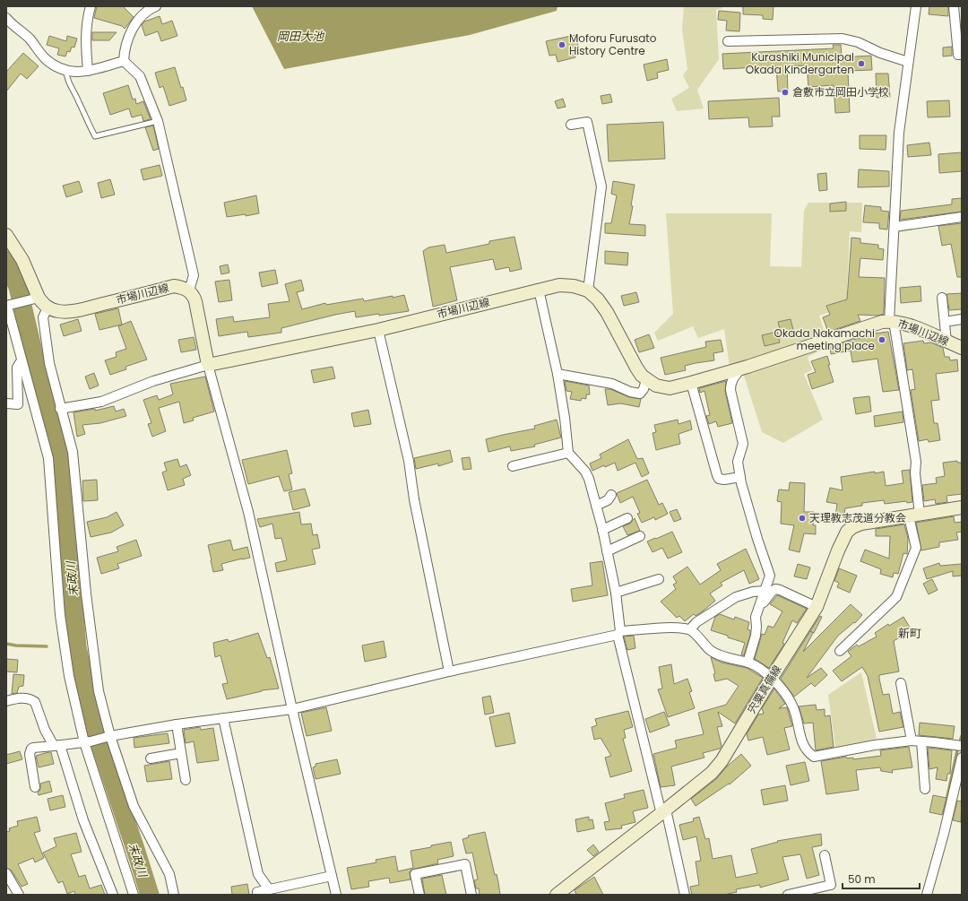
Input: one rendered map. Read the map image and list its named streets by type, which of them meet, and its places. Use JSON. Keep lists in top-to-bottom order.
{
  "streets": {
    "main road": ["市場川辺線", "宍粟真備線"]
  },
  "districts": ["新町"],
  "water": ["岡田大池", "末政川"],
  "places": [
    "Moforu Furusato History Centre",
    "Kurashiki Municipal Okada Kindergarten",
    "倉敷市立岡田小学校",
    "Okada Nakamachi meeting place",
    "天理教志茂道分教会"
  ],
  "scale_bar": "50 m"
}
